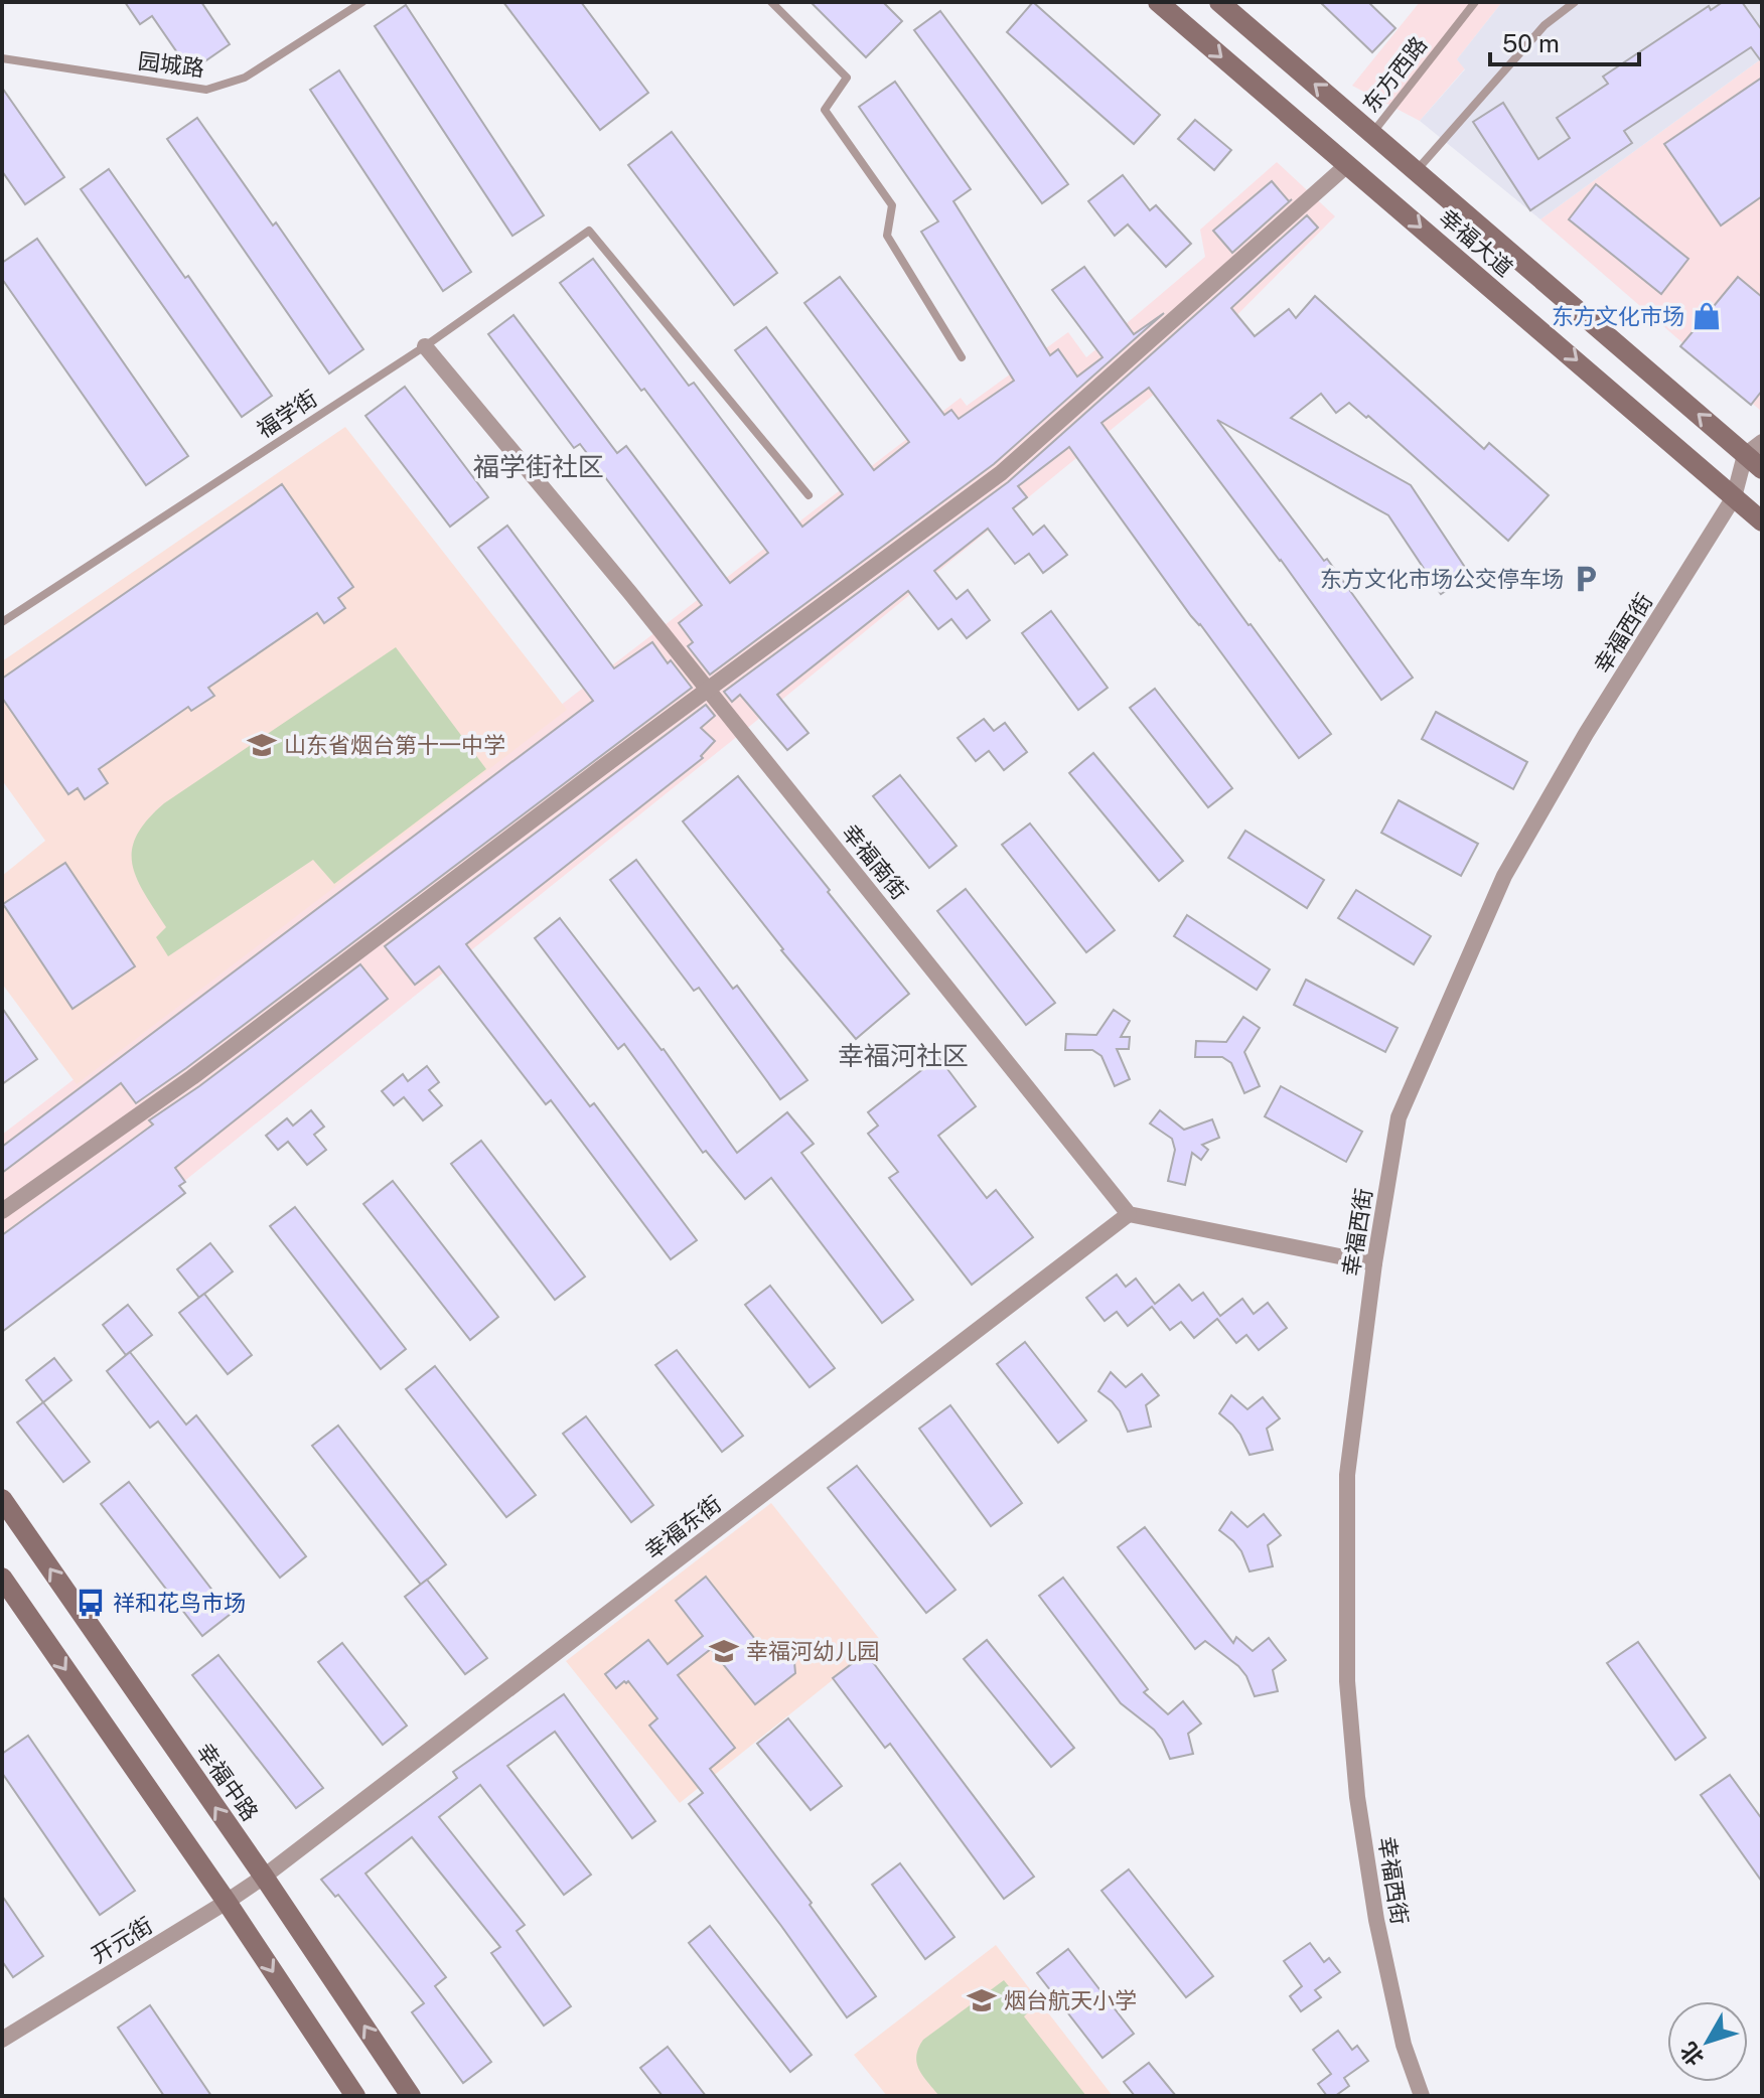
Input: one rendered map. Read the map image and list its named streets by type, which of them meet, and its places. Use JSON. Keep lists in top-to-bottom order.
{
  "streets": {
    "main road": ["幸福大道", "幸福中路"],
    "street": [
      "幸福西街",
      "幸福南街",
      "幸福东街",
      "开元街"
    ],
    "lane": ["园城路", "东方西路", "福学街"]
  },
  "crossings": [
    ["东方西路", "幸福大道"],
    ["幸福大道", "幸福西街"],
    ["福学街", "幸福南街"],
    ["幸福南街", "幸福东街"],
    ["幸福东街", "幸福中路"],
    ["幸福东街", "开元街"],
    ["幸福中路", "开元街"]
  ],
  "districts": ["福学街社区", "幸福河社区"],
  "places": {
    "shop": ["东方文化市场"],
    "parking": ["东方文化市场公交停车场"],
    "school or university": ["山东省烟台第十一中学", "幸福河幼儿园", "烟台航天小学"],
    "bus stop": ["祥和花鸟市场"]
  },
  "scale_bar": "50 m",
  "north": "bottom left"
}
